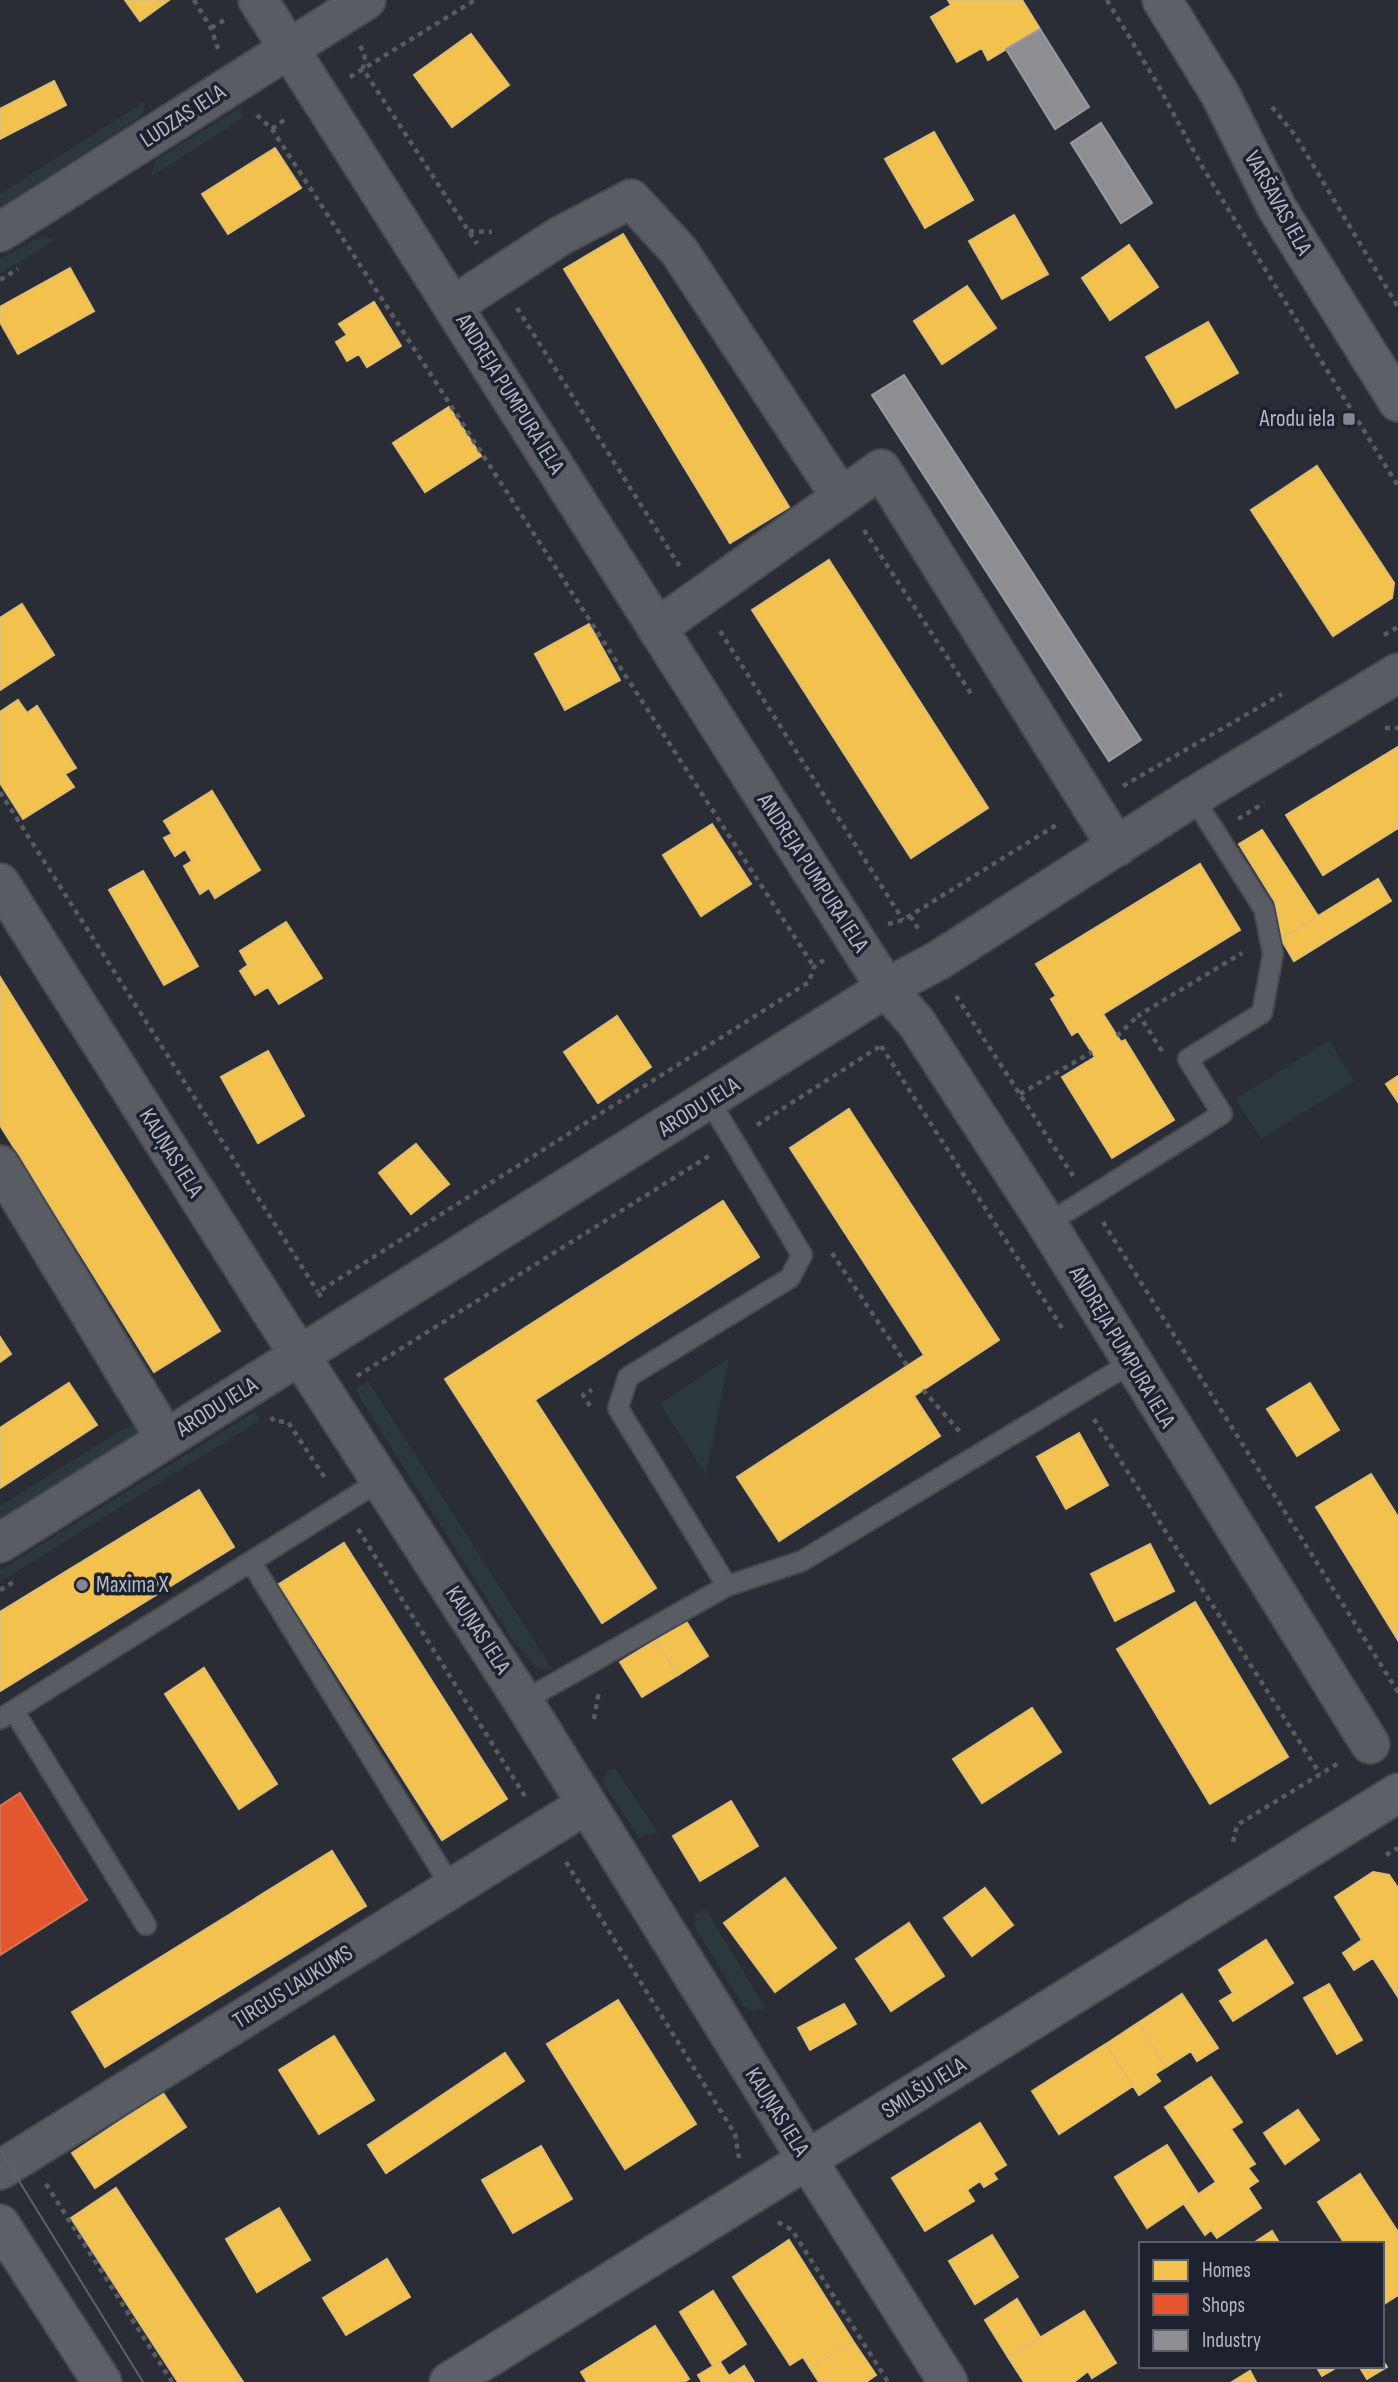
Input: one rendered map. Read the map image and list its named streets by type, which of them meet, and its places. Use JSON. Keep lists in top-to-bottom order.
{
  "streets": {
    "street": [
      "LUDZAS IELA",
      "VARŠAVAS IELA",
      "ANDREJA PUMPURA IELA",
      "ARODU IELA",
      "KAUŅAS IELA",
      "TIRGUS LAUKUMS",
      "SMILŠU IELA"
    ]
  },
  "crossings": [
    ["LUDZAS IELA", "ANDREJA PUMPURA IELA"],
    ["ANDREJA PUMPURA IELA", "ARODU IELA"],
    ["ARODU IELA", "KAUŅAS IELA"],
    ["KAUŅAS IELA", "TIRGUS LAUKUMS"],
    ["KAUŅAS IELA", "SMILŠU IELA"]
  ],
  "places": {
    "transit": ["Arodu iela"],
    "other": ["Maxima X"]
  },
  "legend": ["Homes", "Shops", "Industry"]
}
